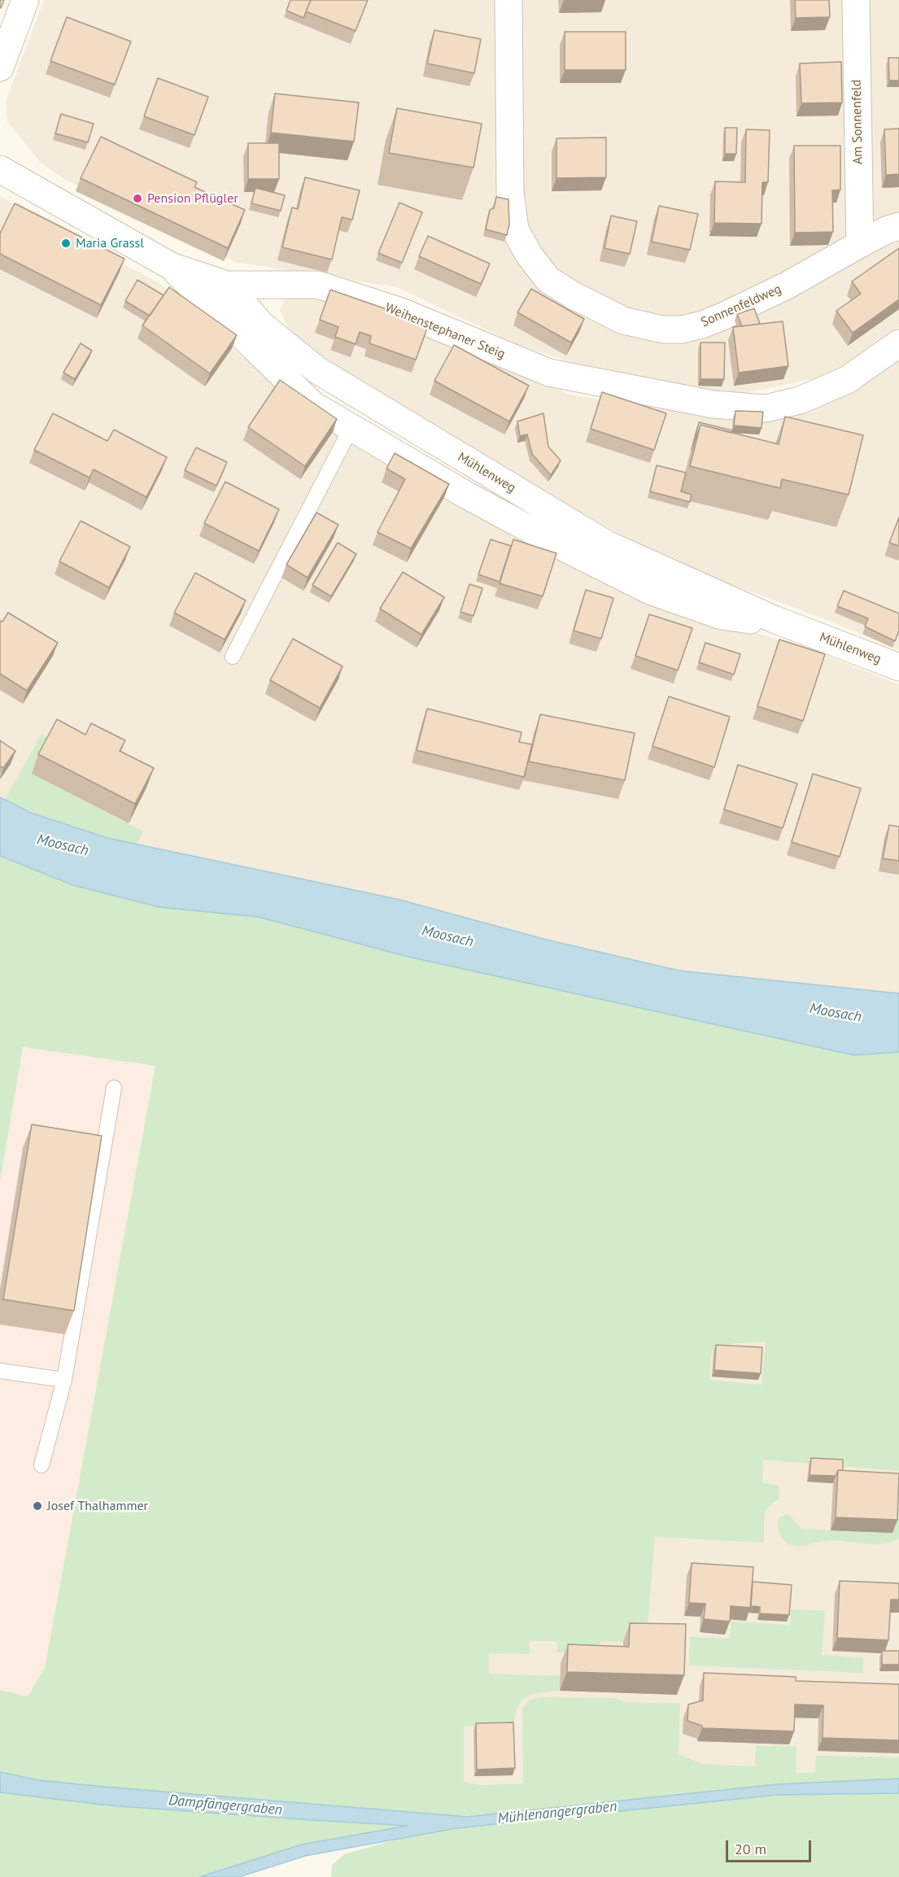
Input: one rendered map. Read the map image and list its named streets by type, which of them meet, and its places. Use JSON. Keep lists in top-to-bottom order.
{
  "streets": {
    "street": [
      "Am Sonnenfeld",
      "Sonnenfeldweg",
      "Weihenstephaner Steig",
      "Mühlenweg"
    ]
  },
  "crossings": [
    ["Am Sonnenfeld", "Sonnenfeldweg"],
    ["Weihenstephaner Steig", "Mühlenweg"]
  ],
  "water": ["Moosach", "Dampfängergraben", "Mühlenangergraben"],
  "places": ["Pension Pflügler", "Maria Grassl", "Josef Thalhammer"],
  "scale_bar": "20 m"
}
